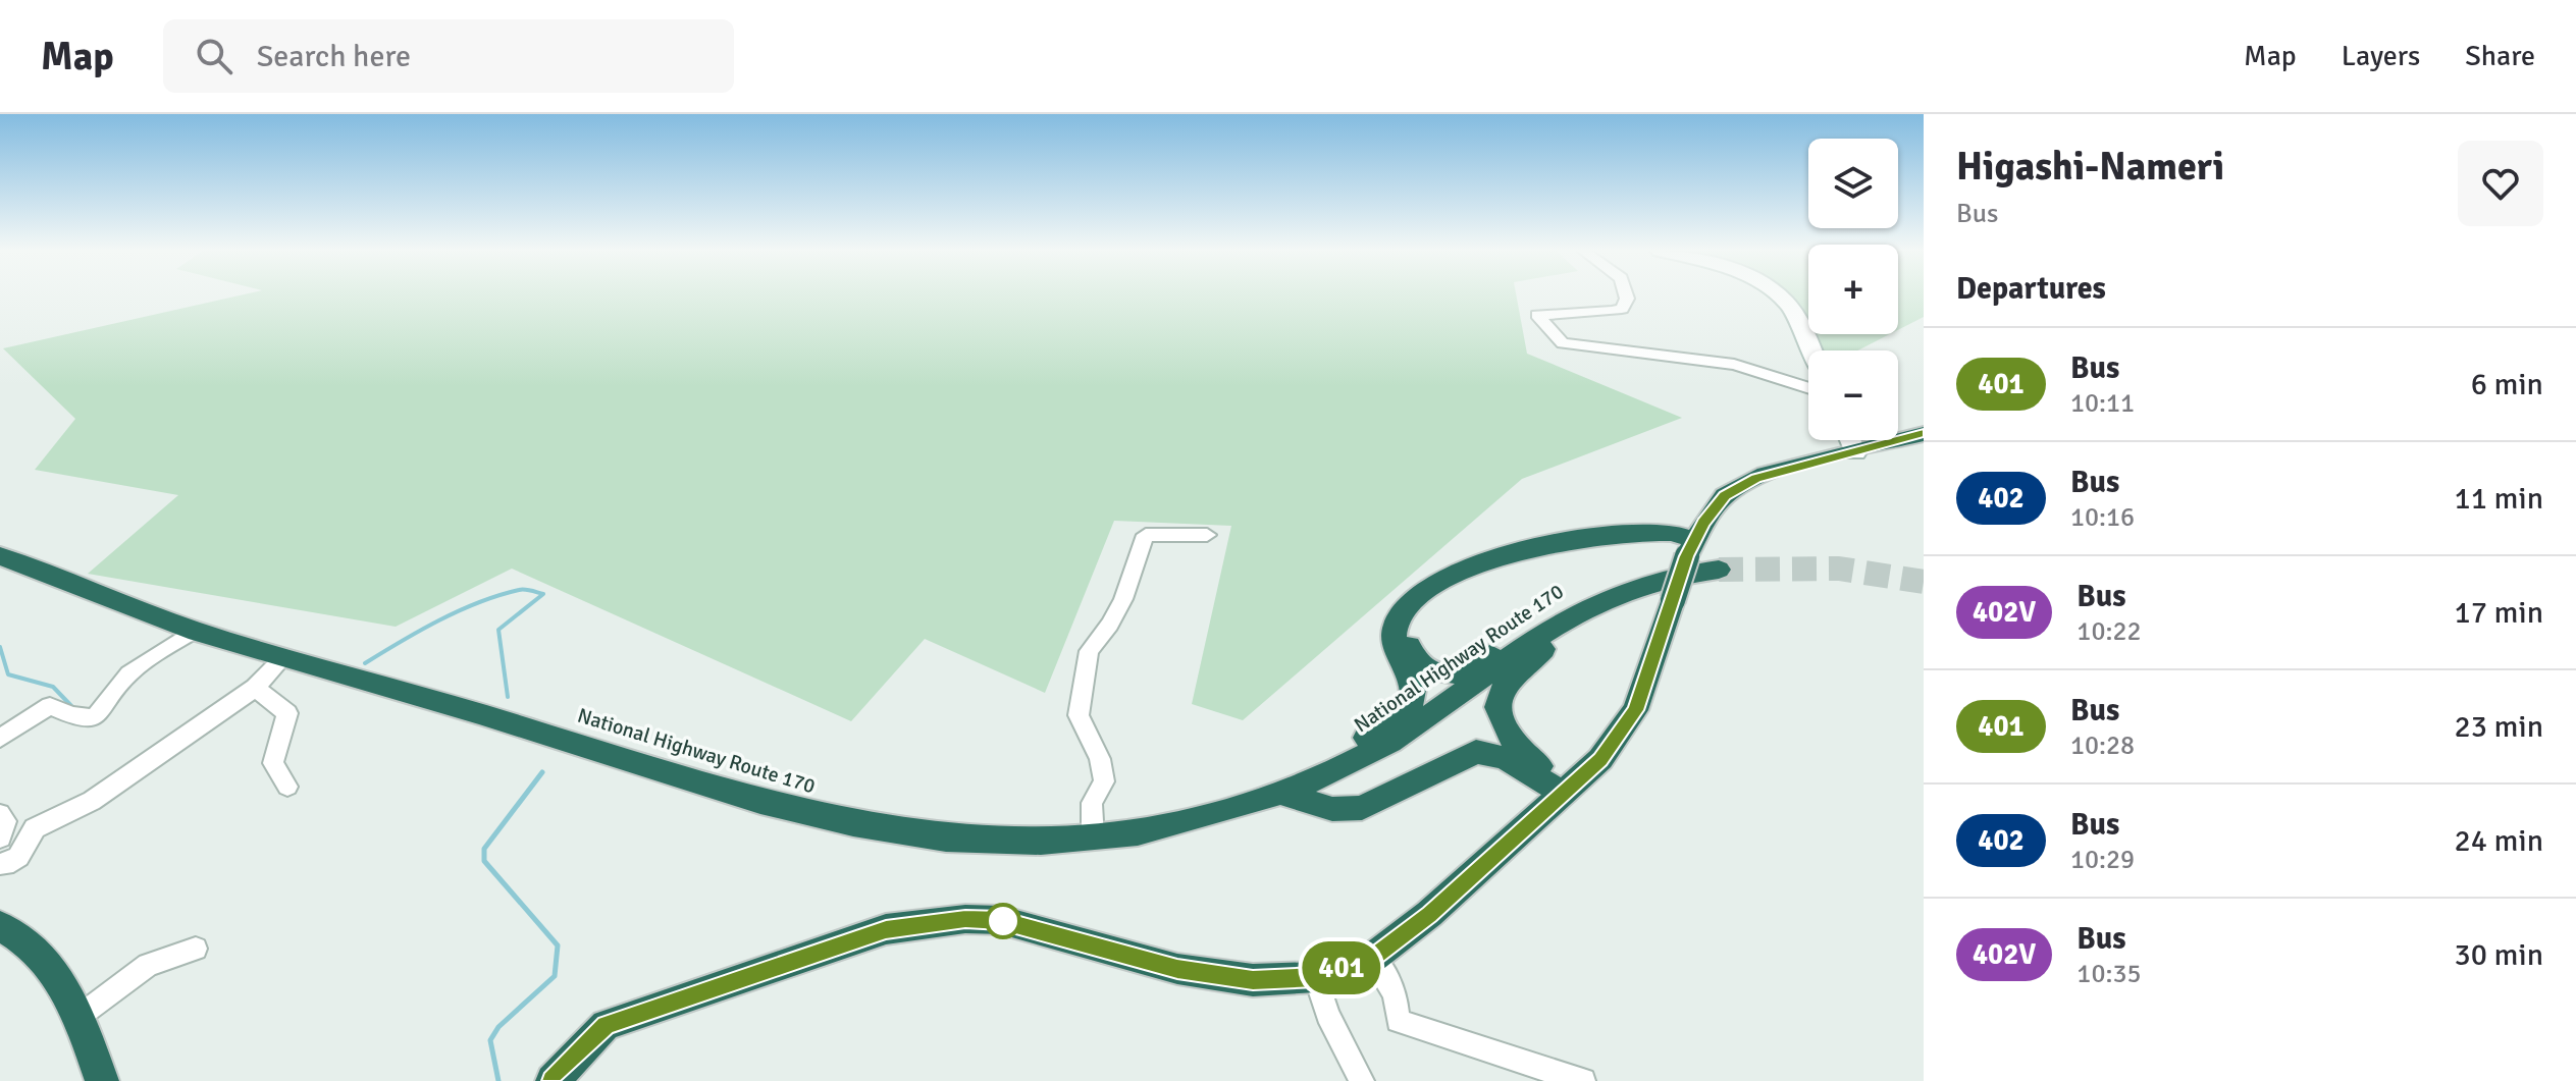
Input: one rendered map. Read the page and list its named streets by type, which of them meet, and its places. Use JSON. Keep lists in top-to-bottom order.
{
  "streets": {
    "highway": ["National Highway Route 170"]
  },
  "lines": ["bus line 401"],
  "page": {
    "header": "Map",
    "search": "Search here",
    "nav": ["Map", "Layers", "Share"],
    "on_map": "401",
    "heading": [
      ["Higashi-Nameri", "Bus"],
      "Departures"
    ],
    "map_buttons": ["+", "−"],
    "list": [
      {
        "mark": "401",
        "name": "Bus",
        "note": "10:11",
        "value": "6 min"
      },
      {
        "mark": "402",
        "name": "Bus",
        "note": "10:16",
        "value": "11 min"
      },
      {
        "mark": "402V",
        "name": "Bus",
        "note": "10:22",
        "value": "17 min"
      },
      {
        "mark": "401",
        "name": "Bus",
        "note": "10:28",
        "value": "23 min"
      },
      {
        "mark": "402",
        "name": "Bus",
        "note": "10:29",
        "value": "24 min"
      },
      {
        "mark": "402V",
        "name": "Bus",
        "note": "10:35",
        "value": "30 min"
      }
    ]
  }
}
